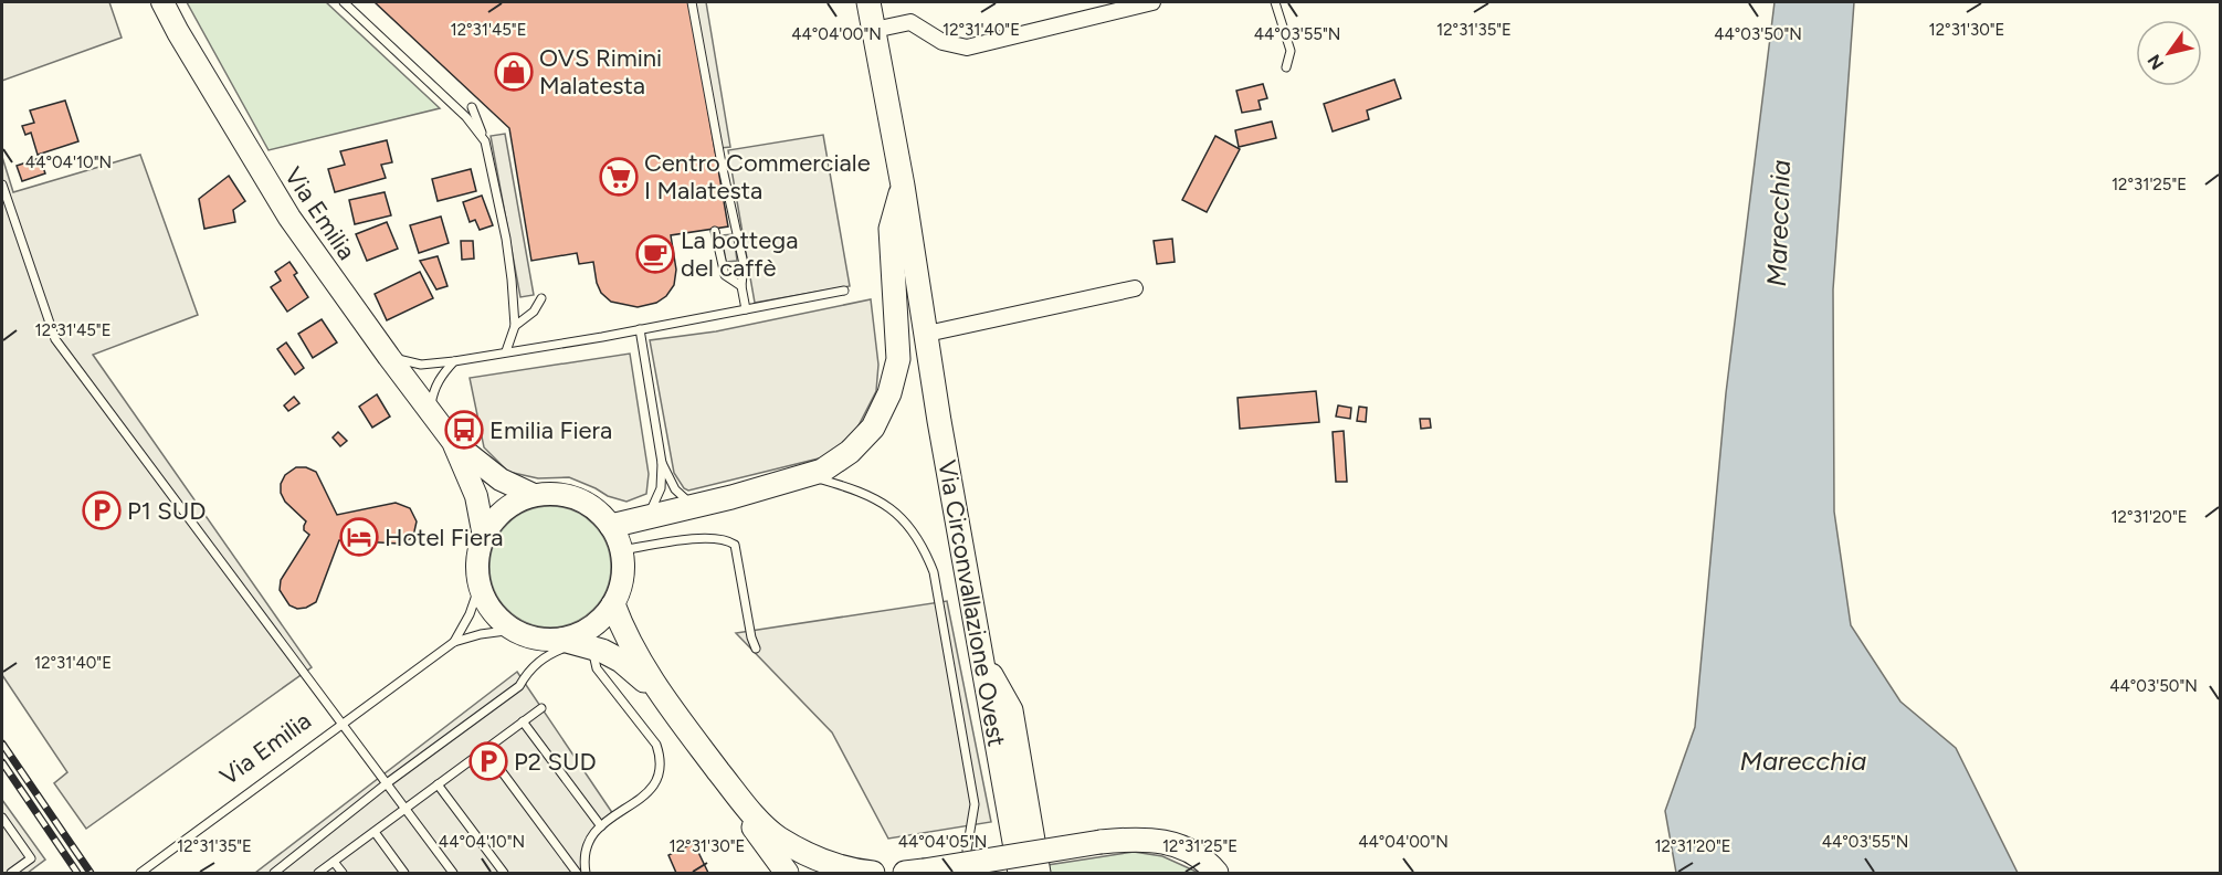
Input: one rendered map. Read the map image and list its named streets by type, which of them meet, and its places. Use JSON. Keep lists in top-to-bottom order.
{
  "streets": {
    "main road": ["Via Emilia", "Via Circonvallazione Ovest"]
  },
  "water": ["Marecchia"],
  "places": {
    "shop": ["OVS Rimini Malatesta"],
    "supermarket": ["Centro Commerciale I Malatesta"],
    "cafe": ["La bottega del caffè"],
    "bus stop": ["Emilia Fiera"],
    "parking": ["P1 SUD", "P2 SUD"],
    "hotel": ["Hotel Fiera"]
  },
  "north": "bottom left",
  "coordinates": [
    "12°31'45\"E",
    "12°31'40\"E",
    "12°31'35\"E",
    "12°31'30\"E",
    "44°04'00\"N",
    "44°03'55\"N",
    "44°03'50\"N",
    "44°04'10\"N",
    "12°31'25\"E",
    "12°31'20\"E",
    "44°04'05\"N"
  ]
}
